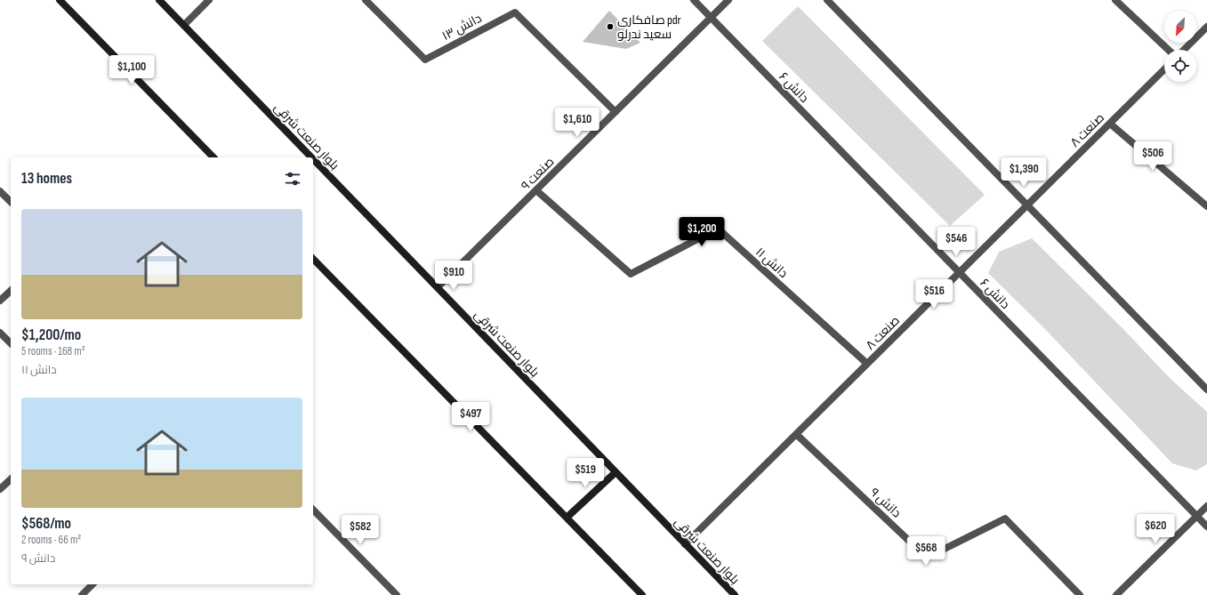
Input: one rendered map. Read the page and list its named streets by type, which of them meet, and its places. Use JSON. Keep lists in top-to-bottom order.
{
  "streets": {
    "main road": ["بلوار صنعت شرقی"],
    "street": [
      "دانش ۱۳",
      "دانش ۶",
      "صنعت ۸",
      "صنعت ۹",
      "دانش ۱۱",
      "دانش ۹"
    ]
  },
  "crossings": [
    ["دانش ۱۳", "صنعت ۹"],
    ["دانش ۶", "صنعت ۸"],
    ["دانش ۶", "صنعت ۹"],
    ["صنعت ۸", "بلوار صنعت شرقی"],
    ["صنعت ۸", "دانش ۱۱"],
    ["صنعت ۸", "دانش ۹"],
    ["بلوار صنعت شرقی", "صنعت ۹"],
    ["صنعت ۹", "دانش ۱۱"]
  ],
  "places": ["صافکاری pdr سعید ندرلو"],
  "north": "bottom left",
  "page": {
    "price": [
      "$1,100",
      "$1,610",
      "$506",
      "$1,390",
      "$1,200",
      "$546",
      "$910",
      "$516",
      "$497",
      "$519",
      "$620",
      "$582",
      "$568"
    ],
    "heading": "13 homes",
    "list": [
      {
        "name": "$1,200/mo",
        "note": "5 rooms · 168 m² · دانش ۱۱"
      },
      {
        "name": "$568/mo",
        "note": "2 rooms · 66 m² · دانش ۹"
      }
    ]
  }
}
